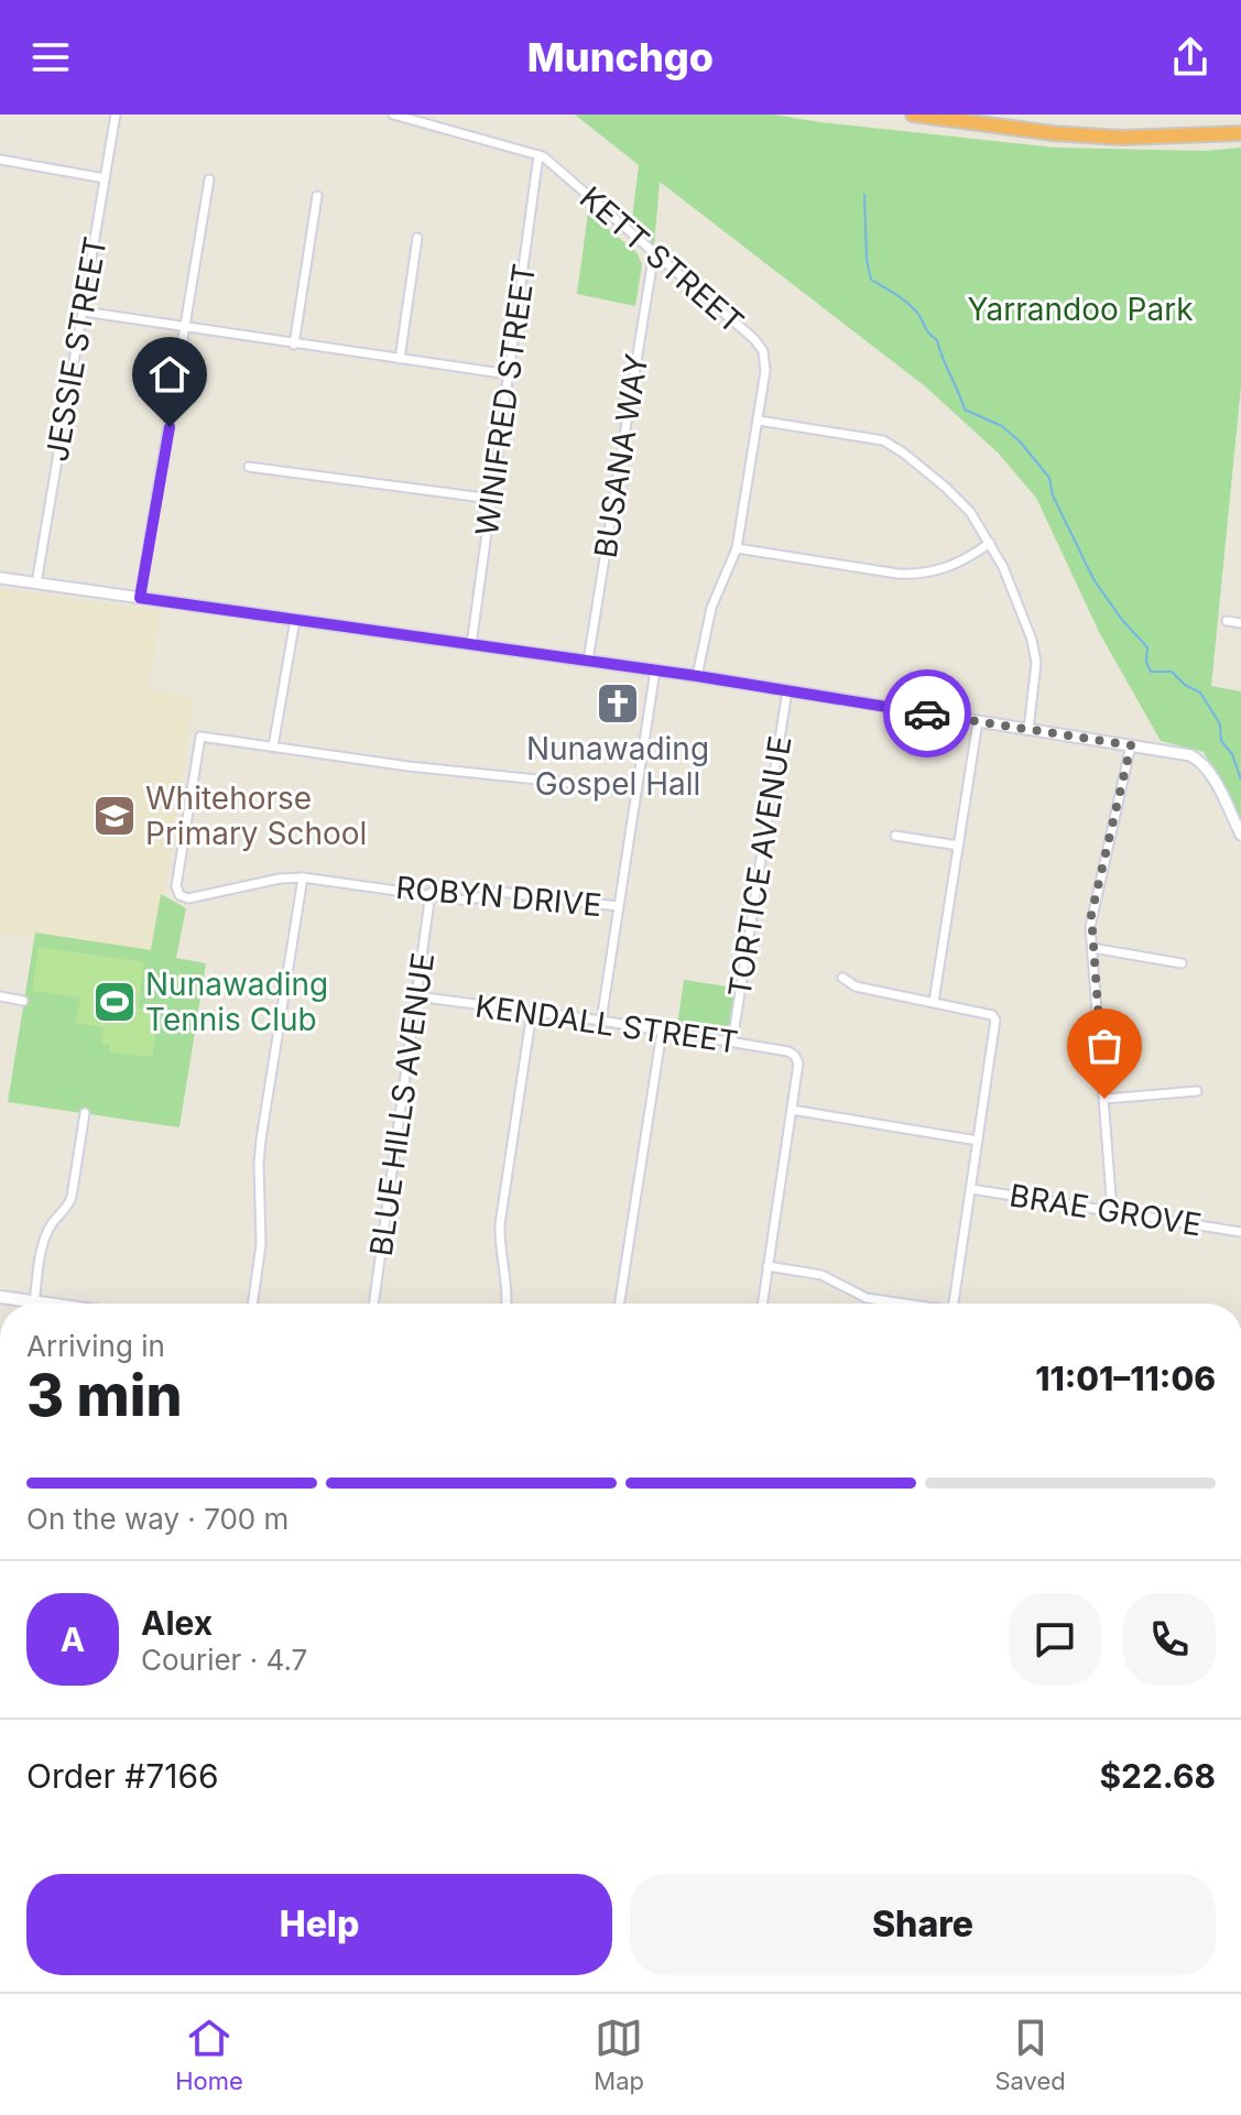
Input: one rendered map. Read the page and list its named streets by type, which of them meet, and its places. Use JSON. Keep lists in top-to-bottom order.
{
  "streets": {
    "street": [
      "KETT STREET",
      "JESSIE STREET",
      "WINIFRED STREET",
      "BUSANA WAY",
      "TORTICE AVENUE",
      "ROBYN DRIVE",
      "KENDALL STREET",
      "BLUE HILLS AVENUE",
      "BRAE GROVE"
    ]
  },
  "crossings": [
    ["KETT STREET", "WINIFRED STREET"],
    ["KETT STREET", "BUSANA WAY"],
    ["TORTICE AVENUE", "KENDALL STREET"],
    ["ROBYN DRIVE", "BLUE HILLS AVENUE"],
    ["KENDALL STREET", "BLUE HILLS AVENUE"]
  ],
  "parks": ["Yarrandoo Park"],
  "places": {
    "church": ["Nunawading Gospel Hall"],
    "school or university": ["Whitehorse Primary School"],
    "sports": ["Nunawading Tennis Club"]
  },
  "page": {
    "header": "Munchgo",
    "heading": ["3 min", "Arriving in", "11:01–11:06"],
    "panel": [
      "Alex",
      "Courier · 4.7",
      "Order #7166",
      "$22.68"
    ],
    "bar": "On the way · 700 m",
    "round": "A",
    "buttons": ["Help", "Share"],
    "tabs": ["Home", "Map", "Saved"]
  }
}
